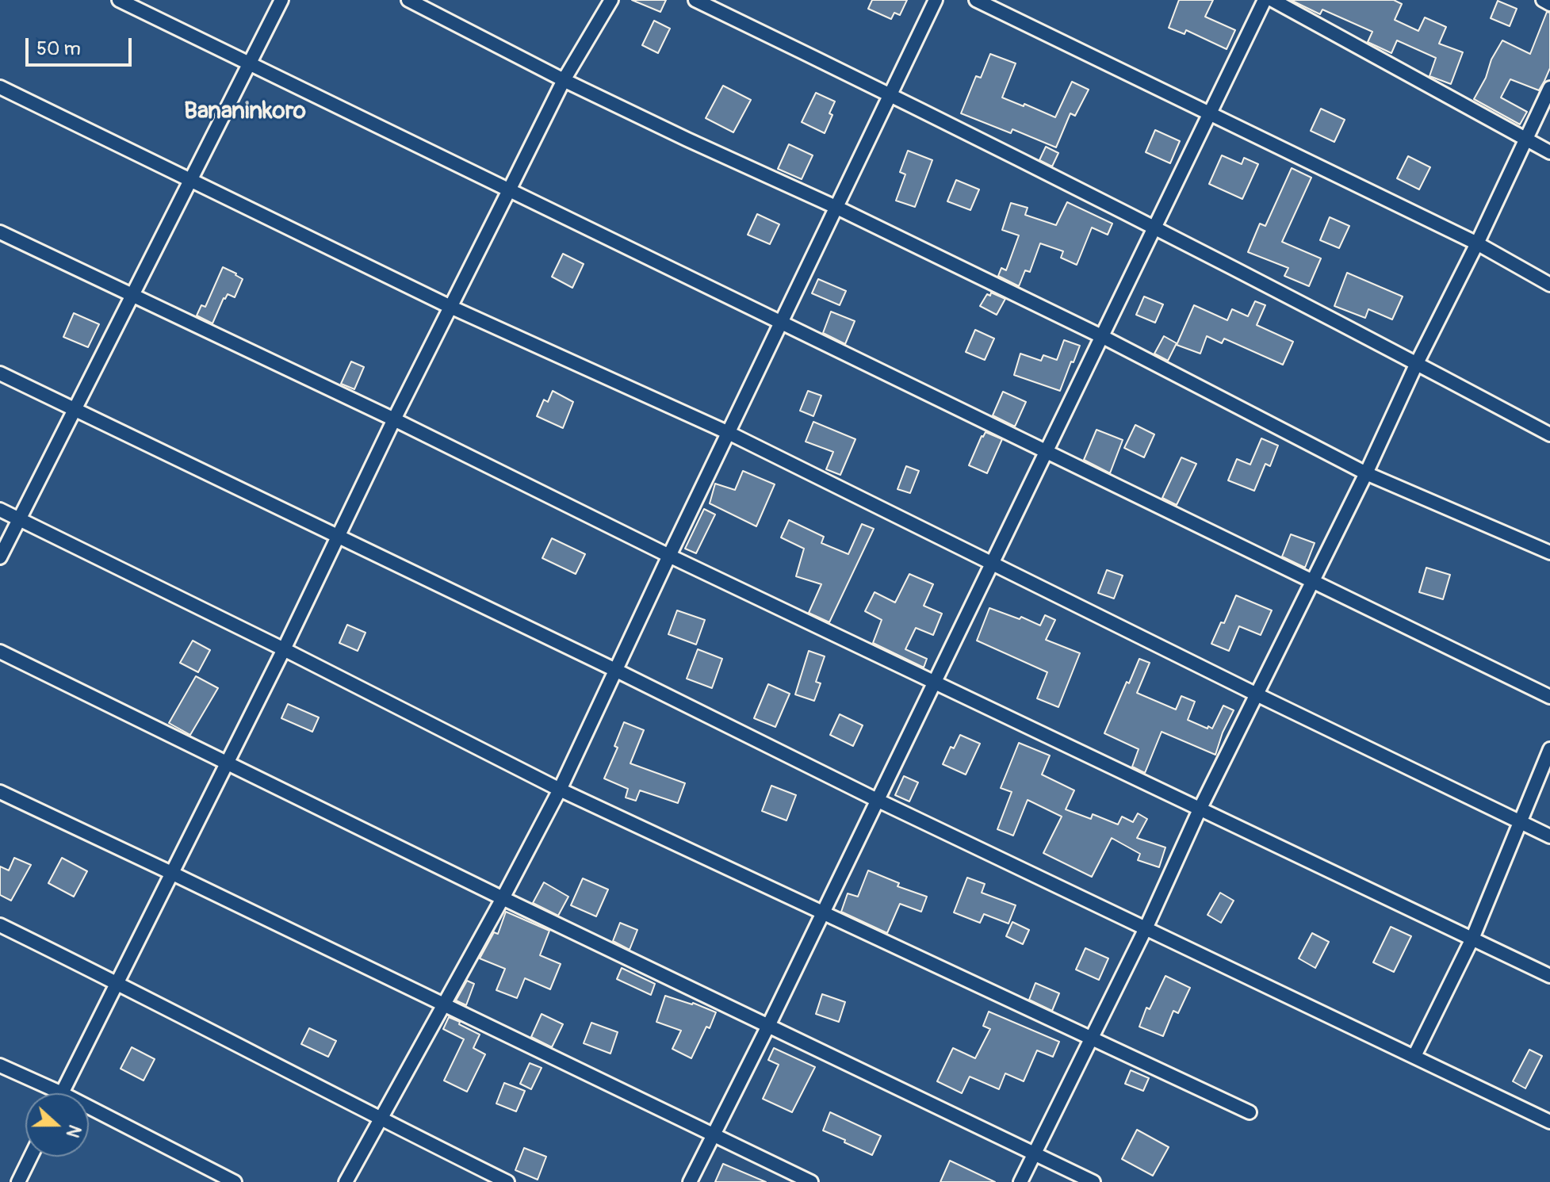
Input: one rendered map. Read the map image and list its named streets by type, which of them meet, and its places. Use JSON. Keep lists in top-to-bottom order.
{
  "districts": ["Bananinkoro"],
  "scale_bar": "50 m",
  "north": "right"
}
